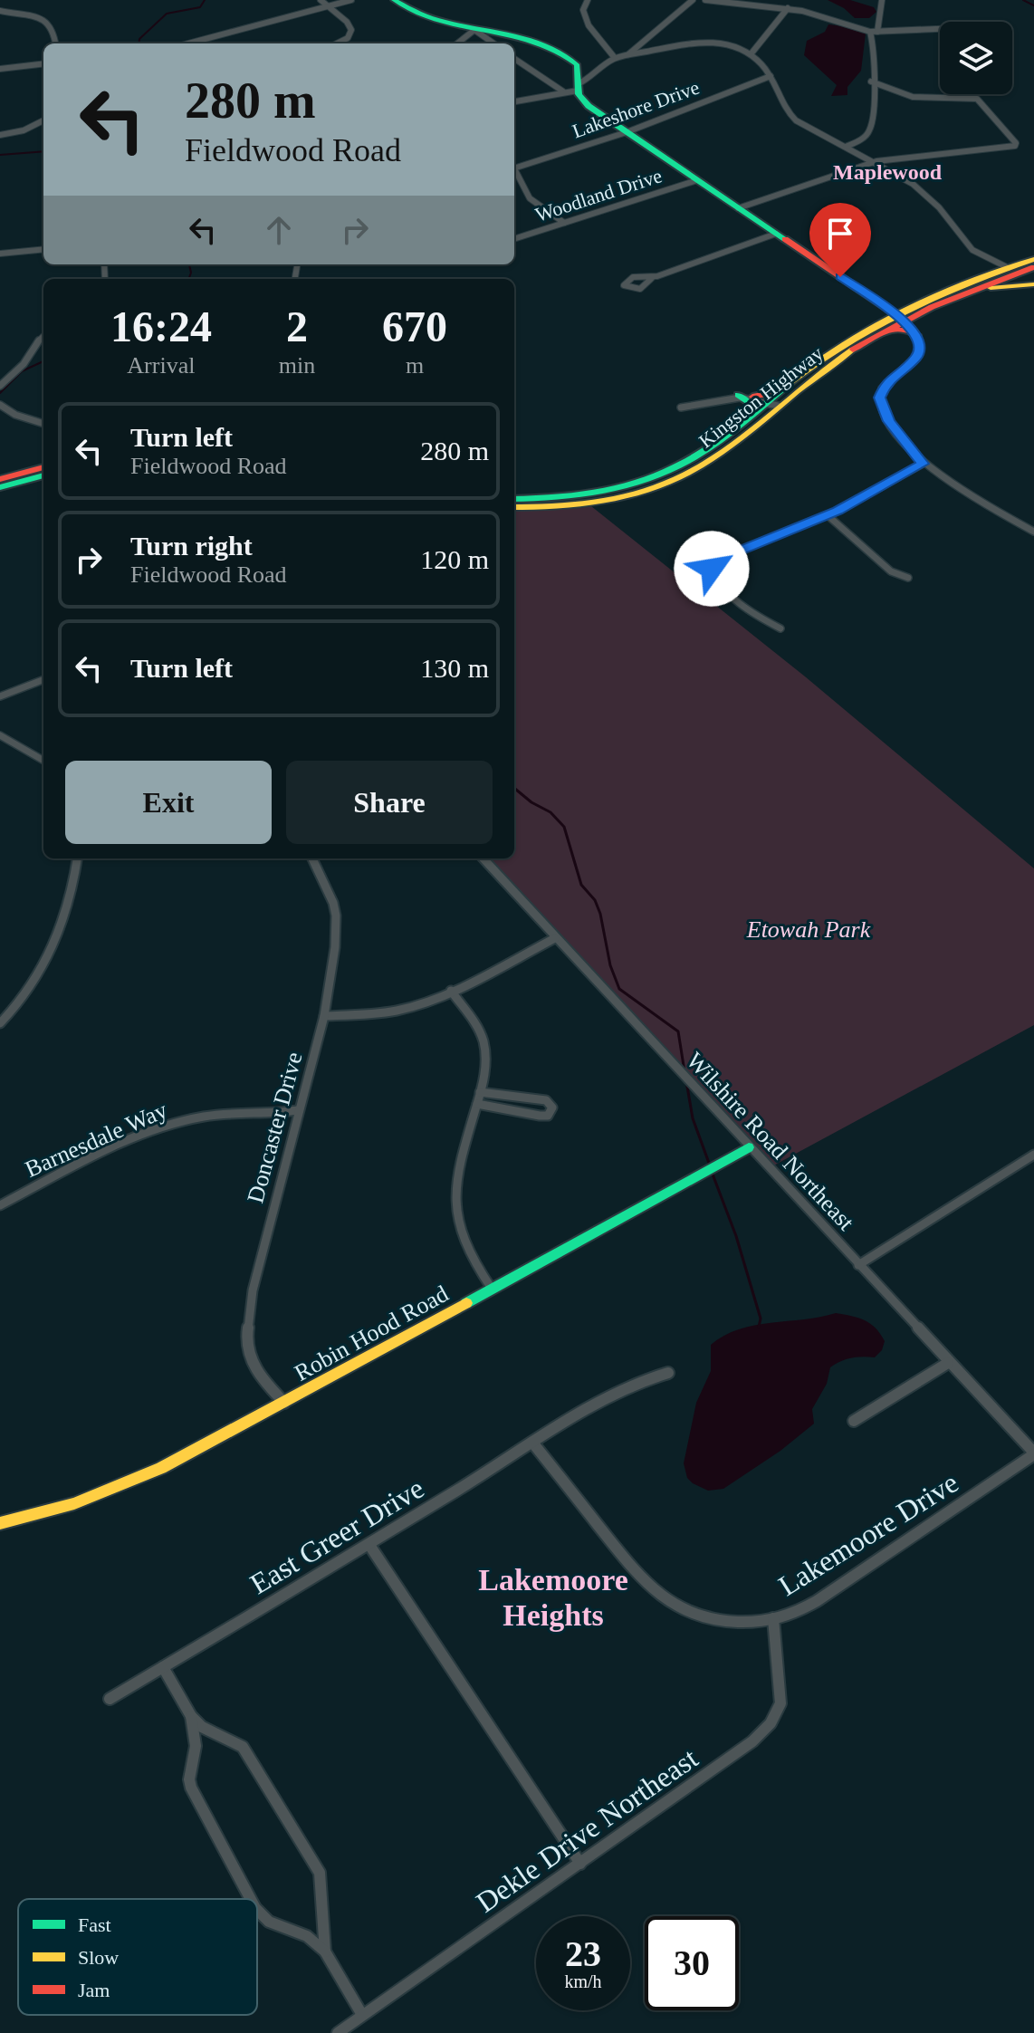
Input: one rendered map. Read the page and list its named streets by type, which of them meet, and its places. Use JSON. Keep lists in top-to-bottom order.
{
  "streets": {
    "main road": ["Kingston Highway", "Robin Hood Road"],
    "street": [
      "Lakeshore Drive",
      "Woodland Drive",
      "Doncaster Drive",
      "Barnesdale Way",
      "Wilshire Road Northeast",
      "Lakemoore Drive",
      "East Greer Drive",
      "Dekle Drive Northeast"
    ]
  },
  "crossings": [
    ["Doncaster Drive", "Barnesdale Way"],
    ["Doncaster Drive", "Robin Hood Road"],
    ["Wilshire Road Northeast", "Robin Hood Road"],
    ["Wilshire Road Northeast", "Lakemoore Drive"],
    ["Lakemoore Drive", "East Greer Drive"],
    ["Lakemoore Drive", "Dekle Drive Northeast"]
  ],
  "districts": ["Maplewood", "Lakemoore Heights"],
  "parks": ["Etowah Park"],
  "legend": ["Fast", "Slow", "Jam"],
  "page": {
    "turn": ["280 m", "Fieldwood Road"],
    "eta": [
      "16:24",
      "Arrival",
      "2",
      "min",
      "670",
      "m"
    ],
    "list": [
      {
        "name": "Turn left",
        "note": "Fieldwood Road",
        "value": "280 m"
      },
      {
        "name": "Turn right",
        "note": "Fieldwood Road",
        "value": "120 m"
      },
      {
        "name": "Turn left",
        "value": "130 m"
      }
    ],
    "buttons": ["Exit", "Share"],
    "speed": "23 km/h",
    "limit": "30"
  }
}
